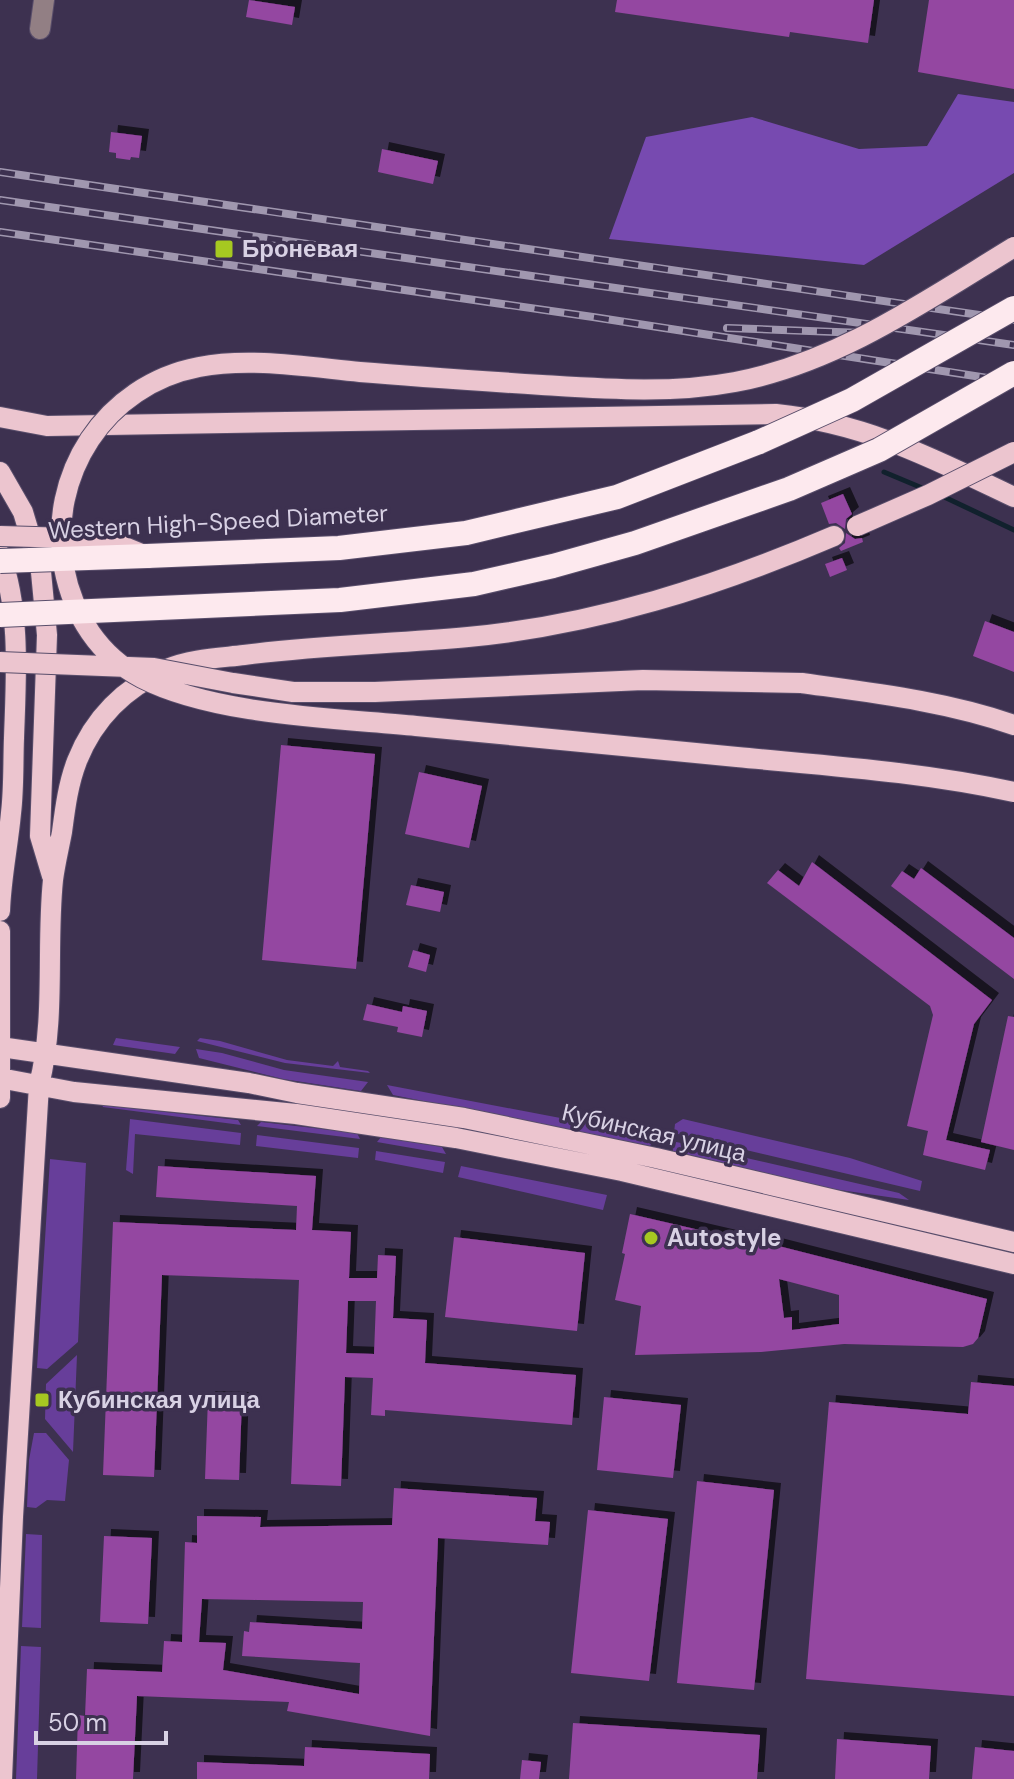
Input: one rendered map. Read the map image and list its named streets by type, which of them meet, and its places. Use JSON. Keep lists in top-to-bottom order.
{
  "streets": {
    "highway": ["Western High-Speed Diameter"],
    "main road": ["Кубинская улица"]
  },
  "places": {
    "transit": ["Броневая", "Кубинская улица"],
    "other": ["Autostyle"]
  },
  "scale_bar": "50 m"
}
